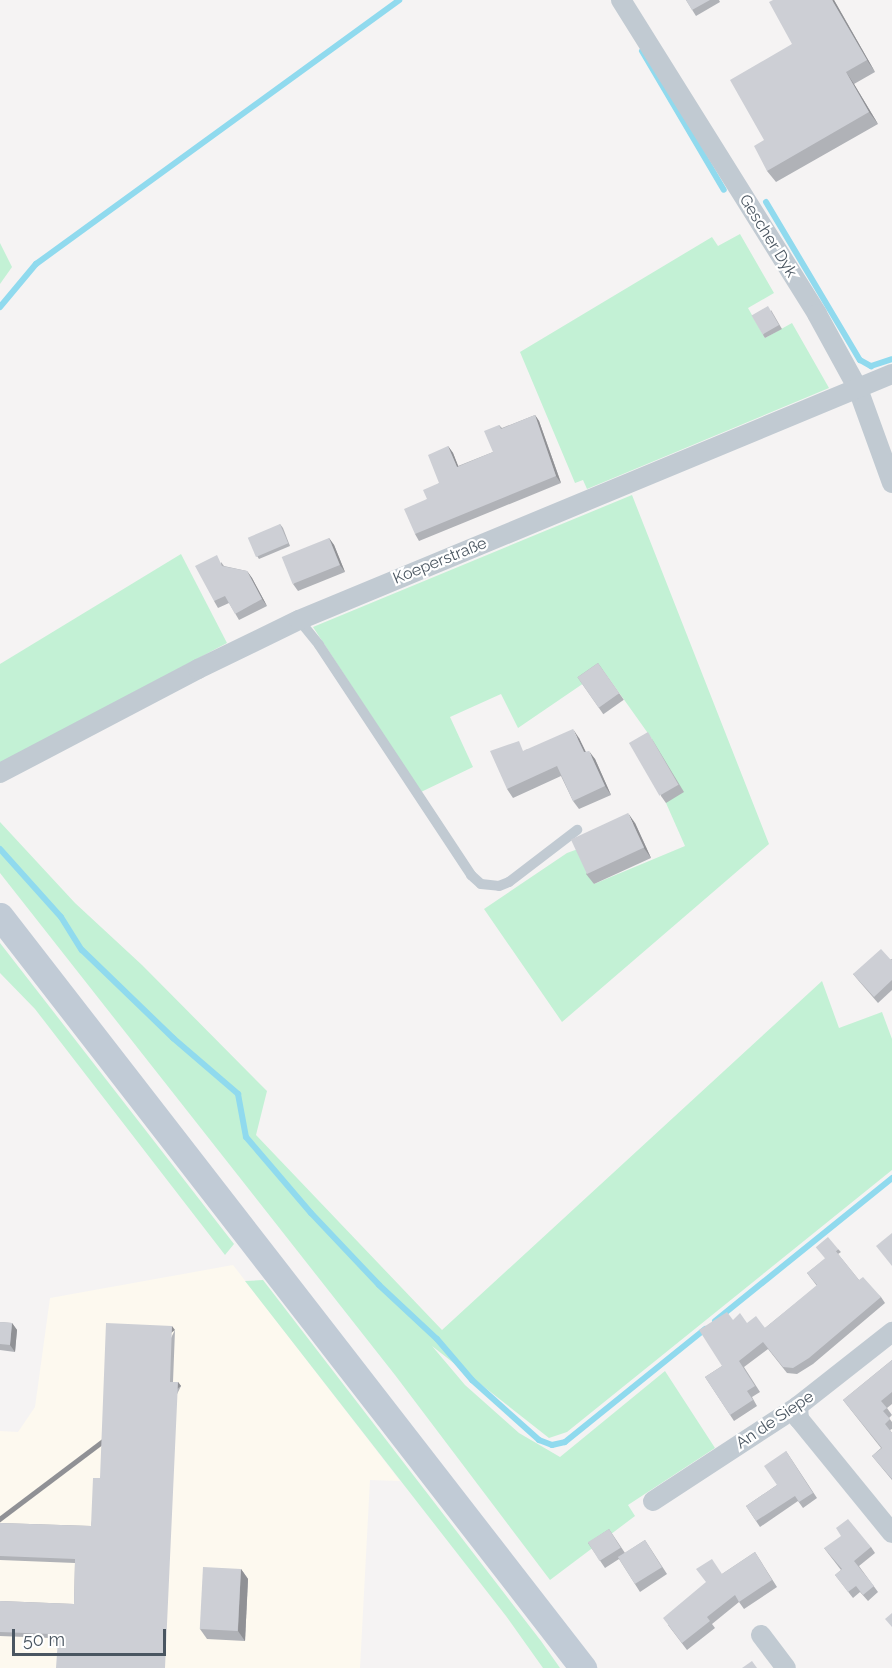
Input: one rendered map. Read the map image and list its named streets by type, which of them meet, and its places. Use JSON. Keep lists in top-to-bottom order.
{
  "streets": {
    "street": ["Gescher Dyk", "Koeperstraße", "An de Siepe"]
  },
  "crossings": [
    ["Gescher Dyk", "Koeperstraße"]
  ],
  "scale_bar": "50 m"
}
